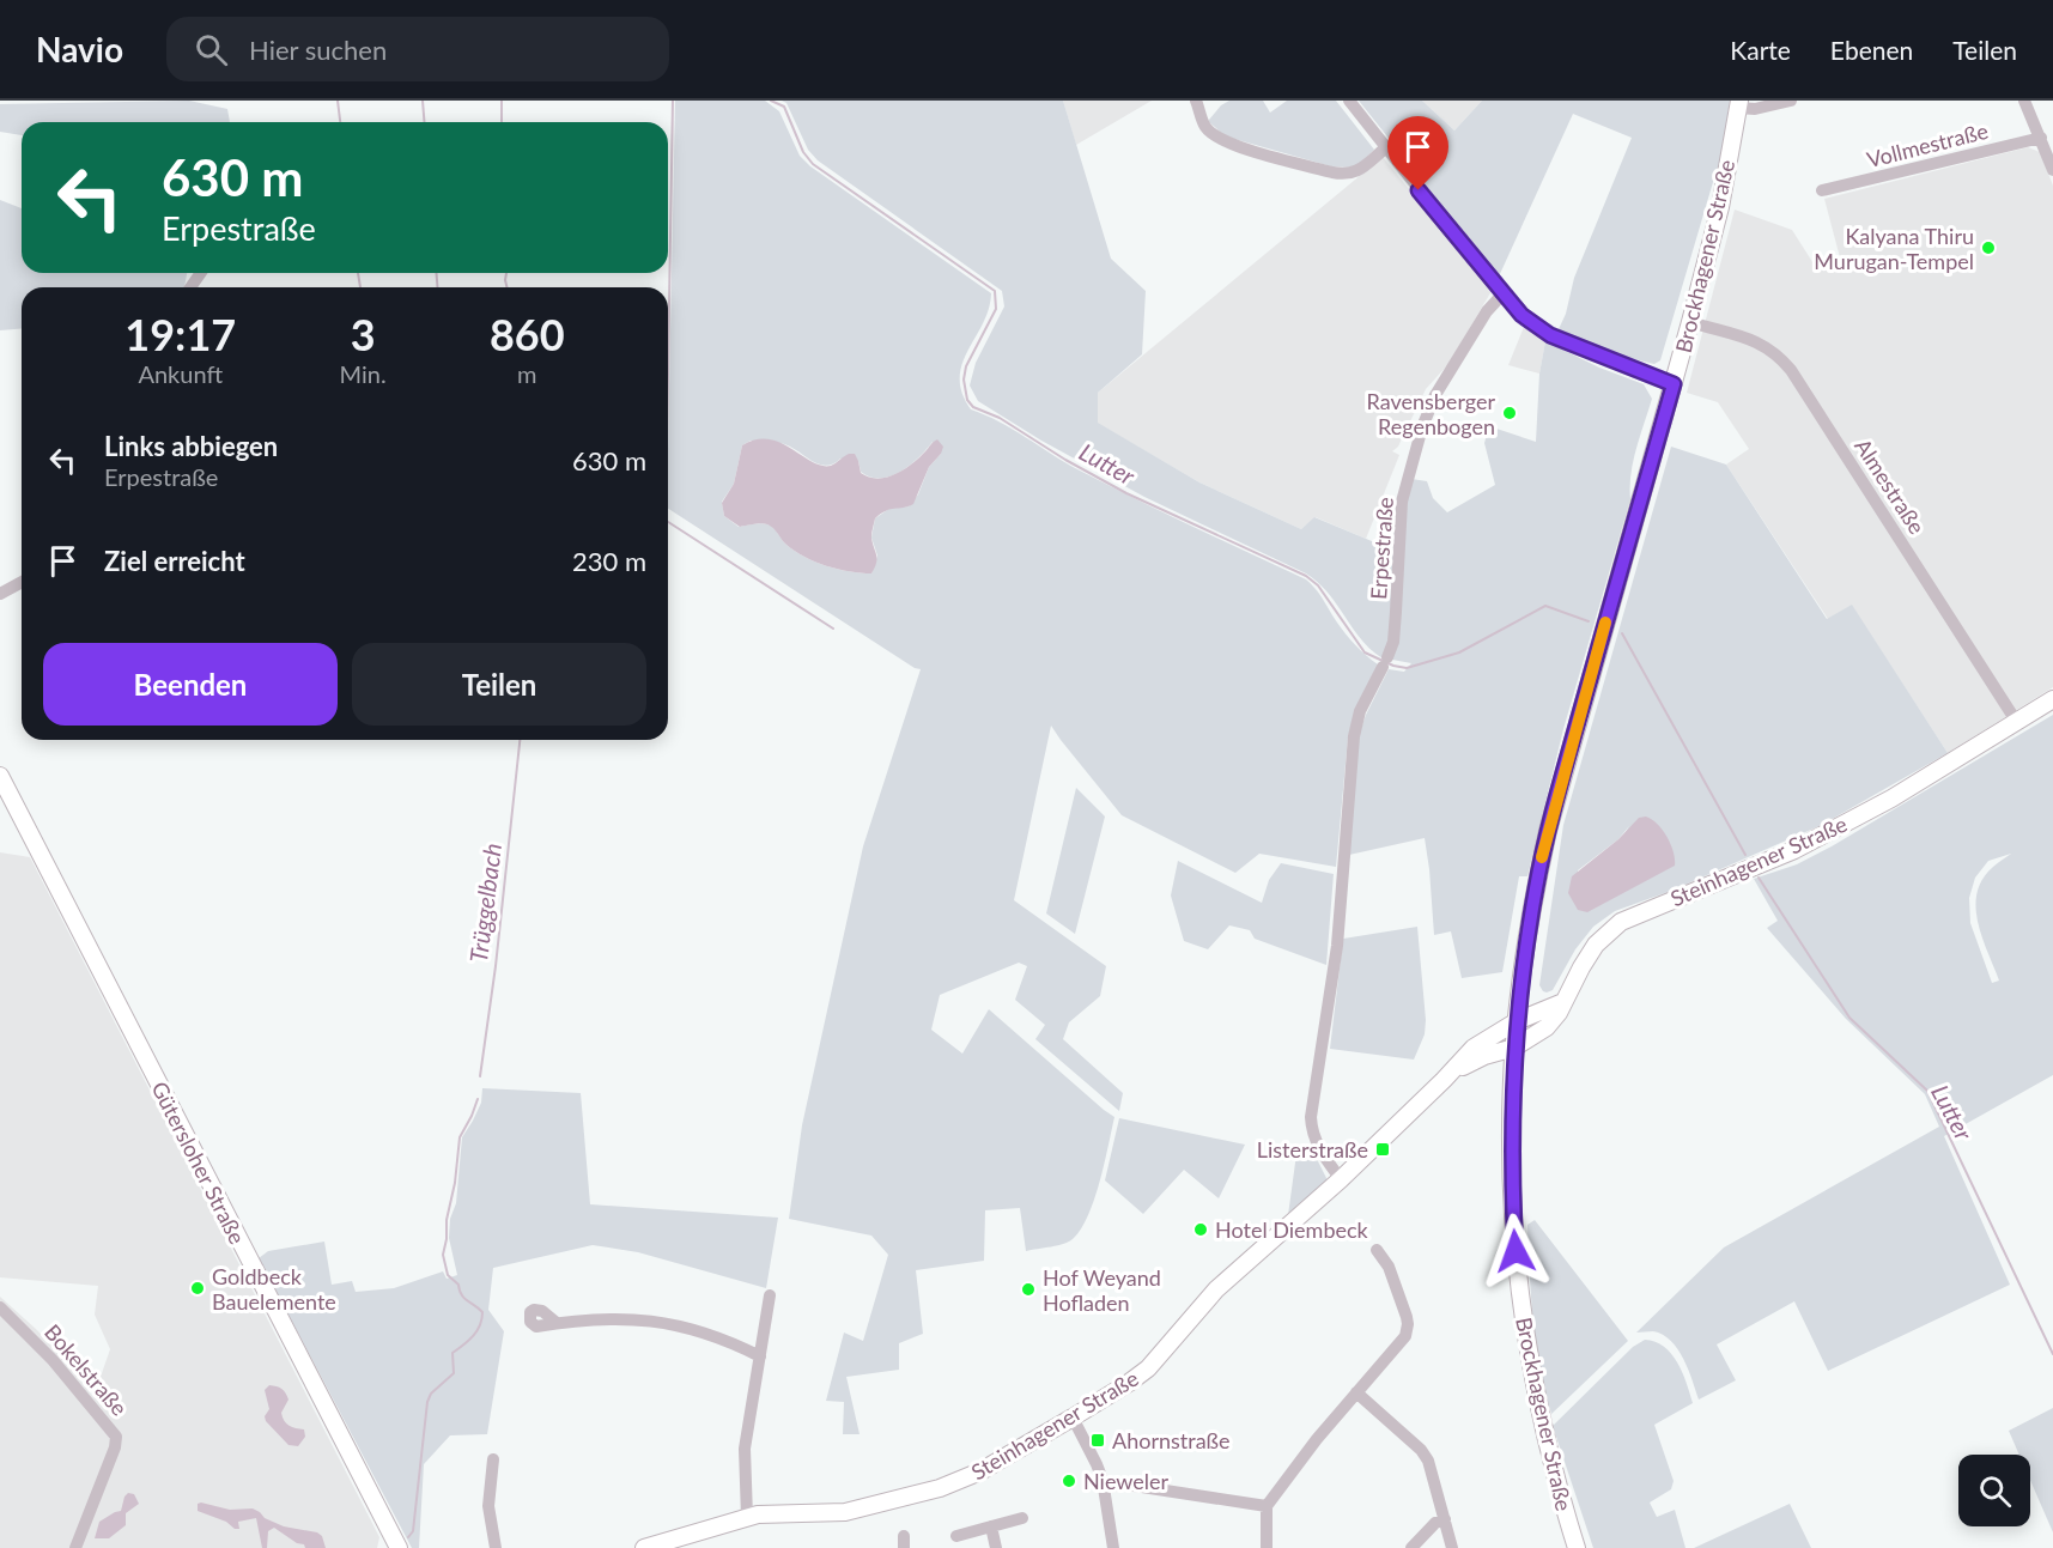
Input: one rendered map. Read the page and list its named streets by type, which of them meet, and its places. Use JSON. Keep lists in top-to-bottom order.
{
  "streets": {
    "main road": ["Brockhagener Straße", "Steinhagener Straße", "Gütersloher Straße"],
    "street": [
      "Vollmestraße",
      "Almestraße",
      "Erpestraße",
      "Bokelstraße"
    ]
  },
  "crossings": [
    ["Brockhagener Straße", "Almestraße"],
    ["Brockhagener Straße", "Steinhagener Straße"],
    ["Almestraße", "Steinhagener Straße"],
    ["Erpestraße", "Steinhagener Straße"]
  ],
  "water": ["Lutter", "Trüggelbach"],
  "places": {
    "other": [
      "Kalyana Thiru Murugan-Tempel",
      "Ravensberger Regenbogen",
      "Hotel Diembeck",
      "Goldbeck Bauelemente",
      "Hof Weyand Hofladen",
      "Nieweler"
    ],
    "transit": ["Listerstraße", "Ahornstraße"]
  },
  "page": {
    "header": "Navio",
    "search": "Hier suchen",
    "nav": ["Karte", "Ebenen", "Teilen"],
    "turn": ["630 m", "Erpestraße"],
    "eta": [
      "19:17",
      "Ankunft",
      "3",
      "Min.",
      "860",
      "m"
    ],
    "list": [
      {
        "name": "Links abbiegen",
        "note": "Erpestraße",
        "value": "630 m"
      },
      {
        "name": "Ziel erreicht",
        "value": "230 m"
      }
    ],
    "buttons": ["Beenden", "Teilen"]
  }
}
